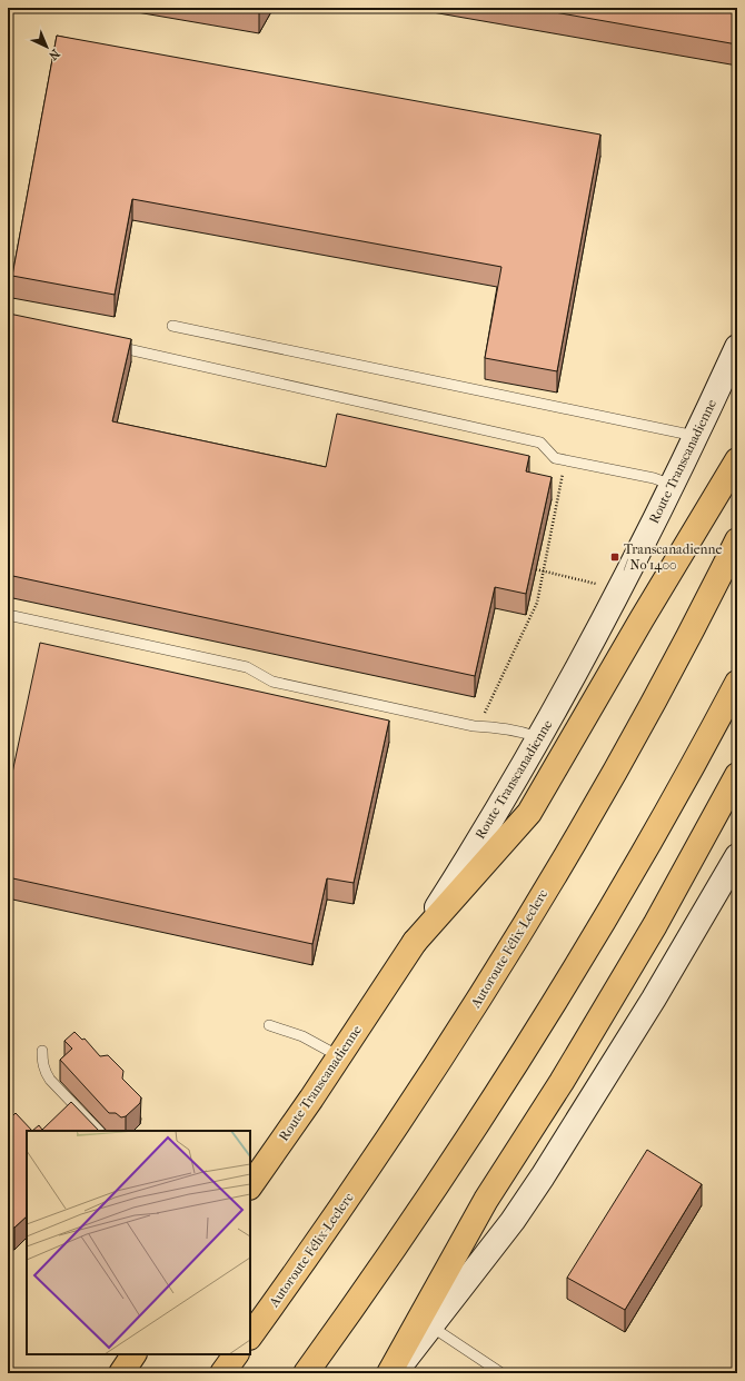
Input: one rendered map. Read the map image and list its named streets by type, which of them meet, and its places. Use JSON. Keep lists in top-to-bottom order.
{
  "streets": {
    "main road": ["Route Transcanadienne", "Autoroute Félix-Leclerc"]
  },
  "places": {
    "transit": ["Transcanadienne / No 1400"]
  },
  "north": "bottom right"
}
